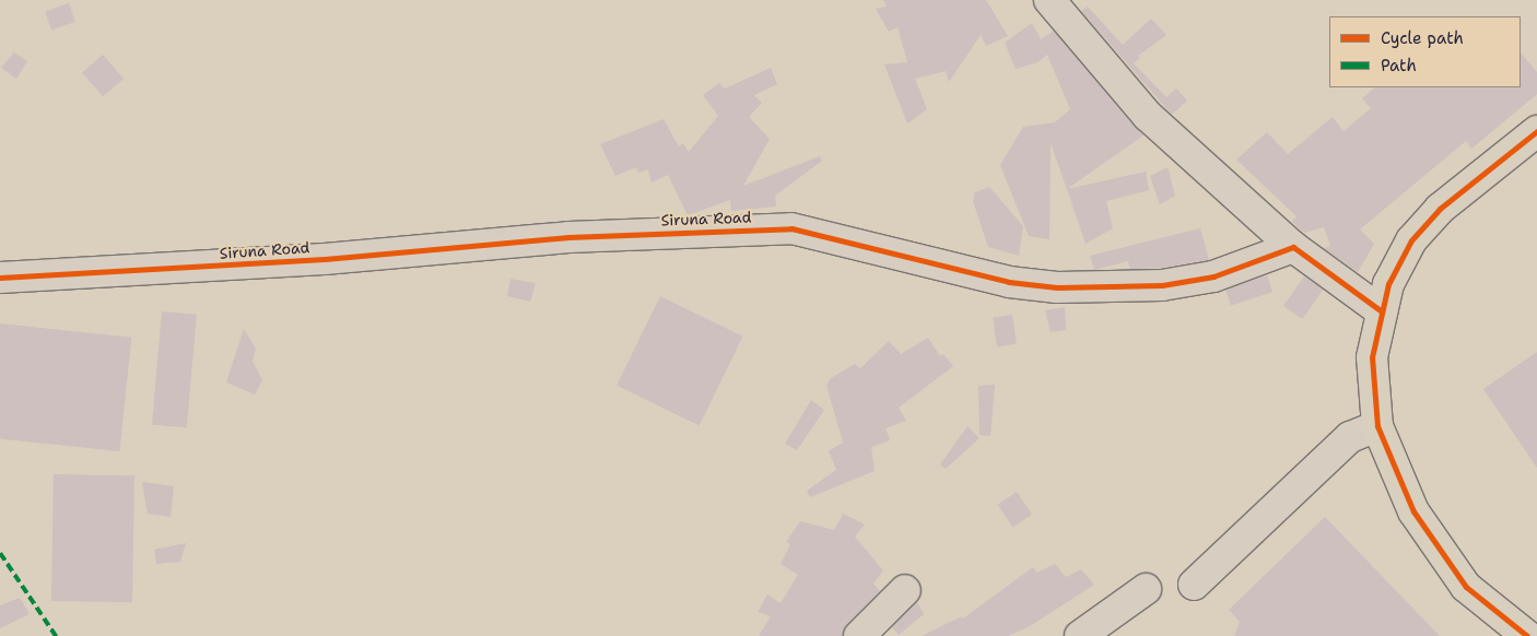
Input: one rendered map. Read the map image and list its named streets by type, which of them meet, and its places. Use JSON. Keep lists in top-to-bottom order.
{
  "streets": {
    "street": ["Siruna Road"]
  },
  "legend": ["Cycle path", "Path"]
}
